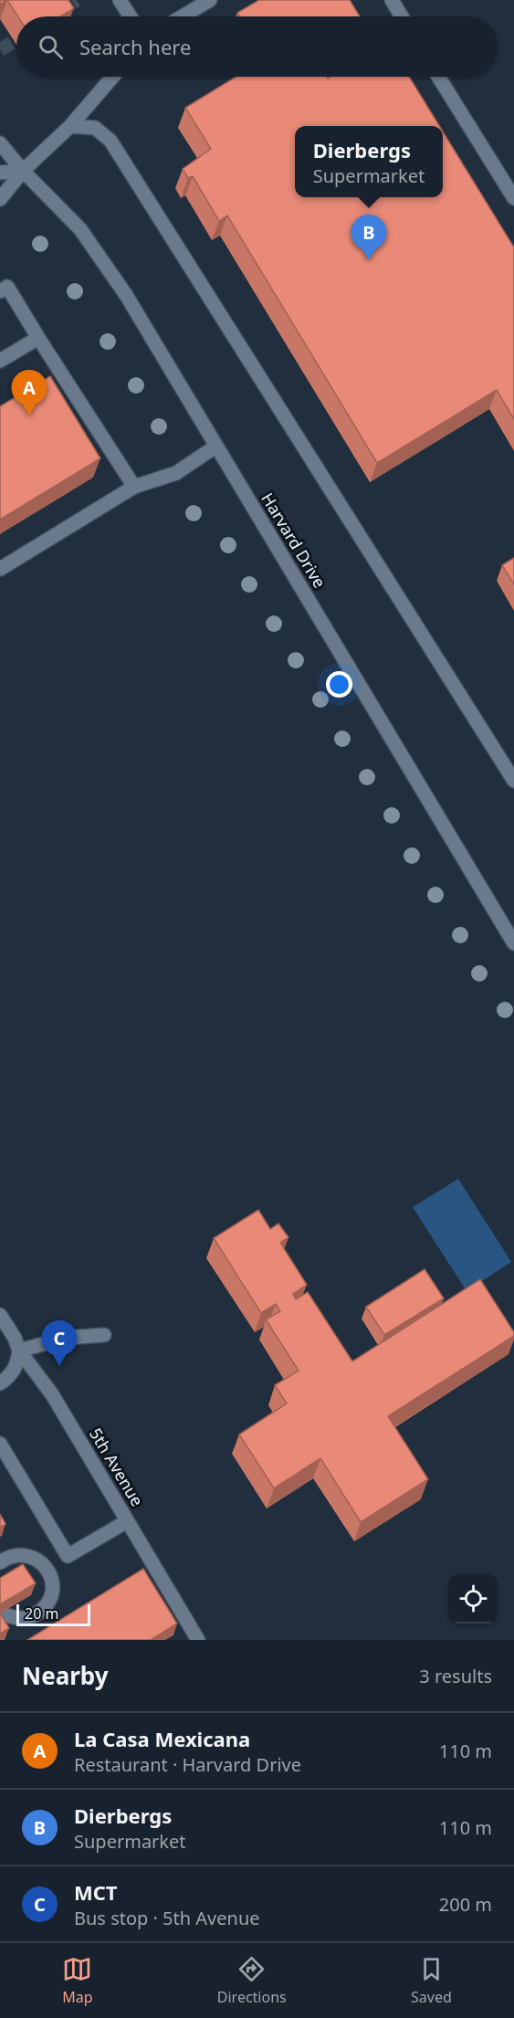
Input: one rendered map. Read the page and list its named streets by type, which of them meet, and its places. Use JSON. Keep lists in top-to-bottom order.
{
  "streets": {
    "street": ["Harvard Drive", "5th Avenue"]
  },
  "scale_bar": "20 m",
  "page": {
    "search": "Search here",
    "popup": ["Dierbergs", "Supermarket"],
    "pins": ["B", "A", "C"],
    "scale": "20 m",
    "heading": ["Nearby", "3 results"],
    "list": [
      {
        "mark": "A",
        "name": "La Casa Mexicana",
        "note": "Restaurant · Harvard Drive",
        "value": "110 m"
      },
      {
        "mark": "B",
        "name": "Dierbergs",
        "note": "Supermarket",
        "value": "110 m"
      },
      {
        "mark": "C",
        "name": "MCT",
        "note": "Bus stop · 5th Avenue",
        "value": "200 m"
      }
    ],
    "nav": ["Map", "Directions", "Saved"]
  }
}
